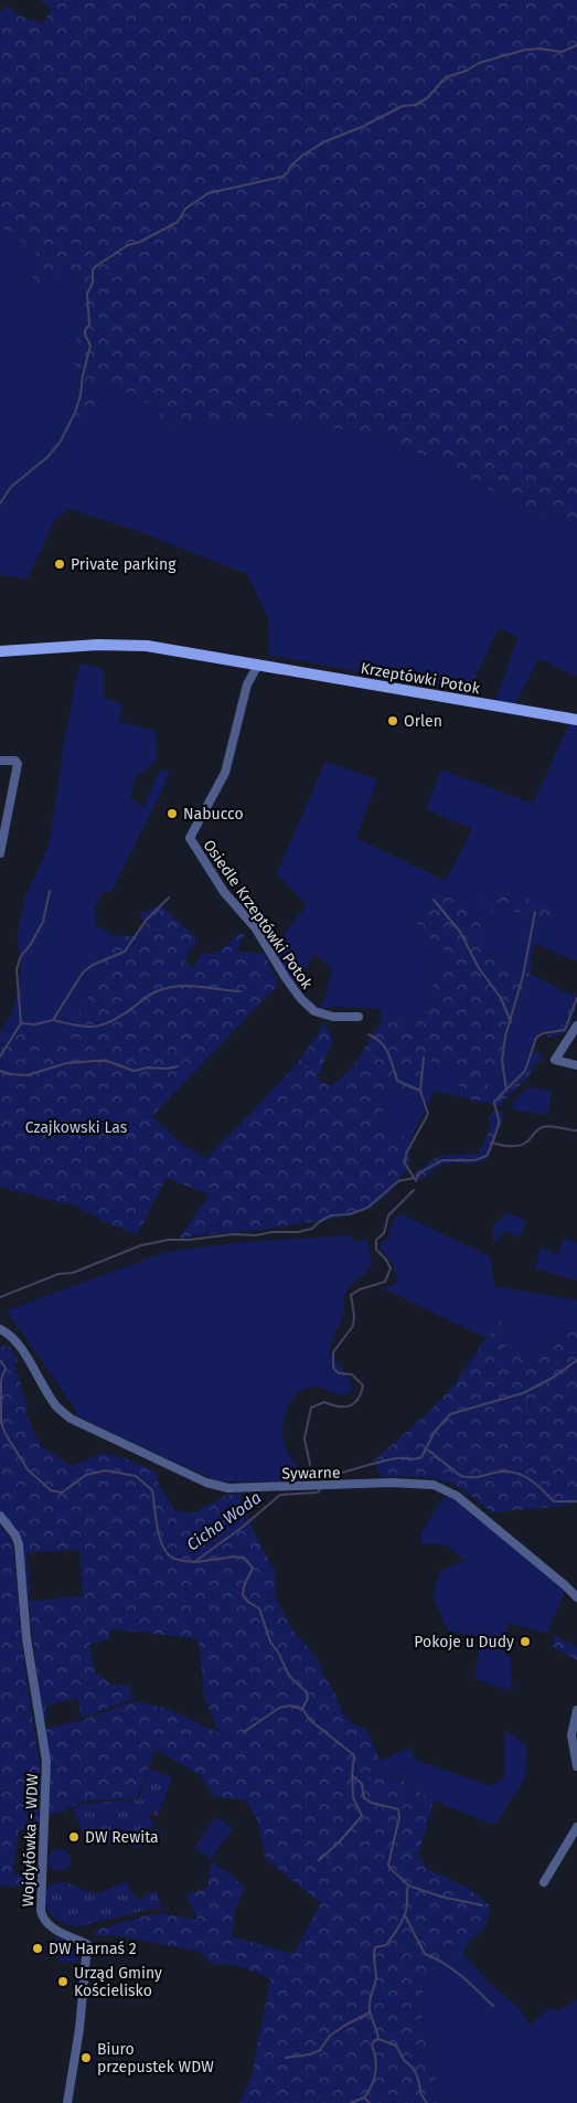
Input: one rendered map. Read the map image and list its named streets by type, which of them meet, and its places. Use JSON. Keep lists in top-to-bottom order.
{
  "streets": {
    "main road": ["Krzeptówki Potok"],
    "street": ["Osiedle Krzeptówki Potok", "Sywarne", "Wojdyłówka - WDW"]
  },
  "crossings": [
    ["Krzeptówki Potok", "Osiedle Krzeptówki Potok"]
  ],
  "water": ["Cicha Woda"],
  "parks": ["Czajkowski Las"],
  "places": [
    "Private parking",
    "Orlen",
    "Nabucco",
    "Pokoje u Dudy",
    "DW Rewita",
    "DW Harnaś 2",
    "Urząd Gminy Kościelisko",
    "Biuro przepustek WDW"
  ]
}
